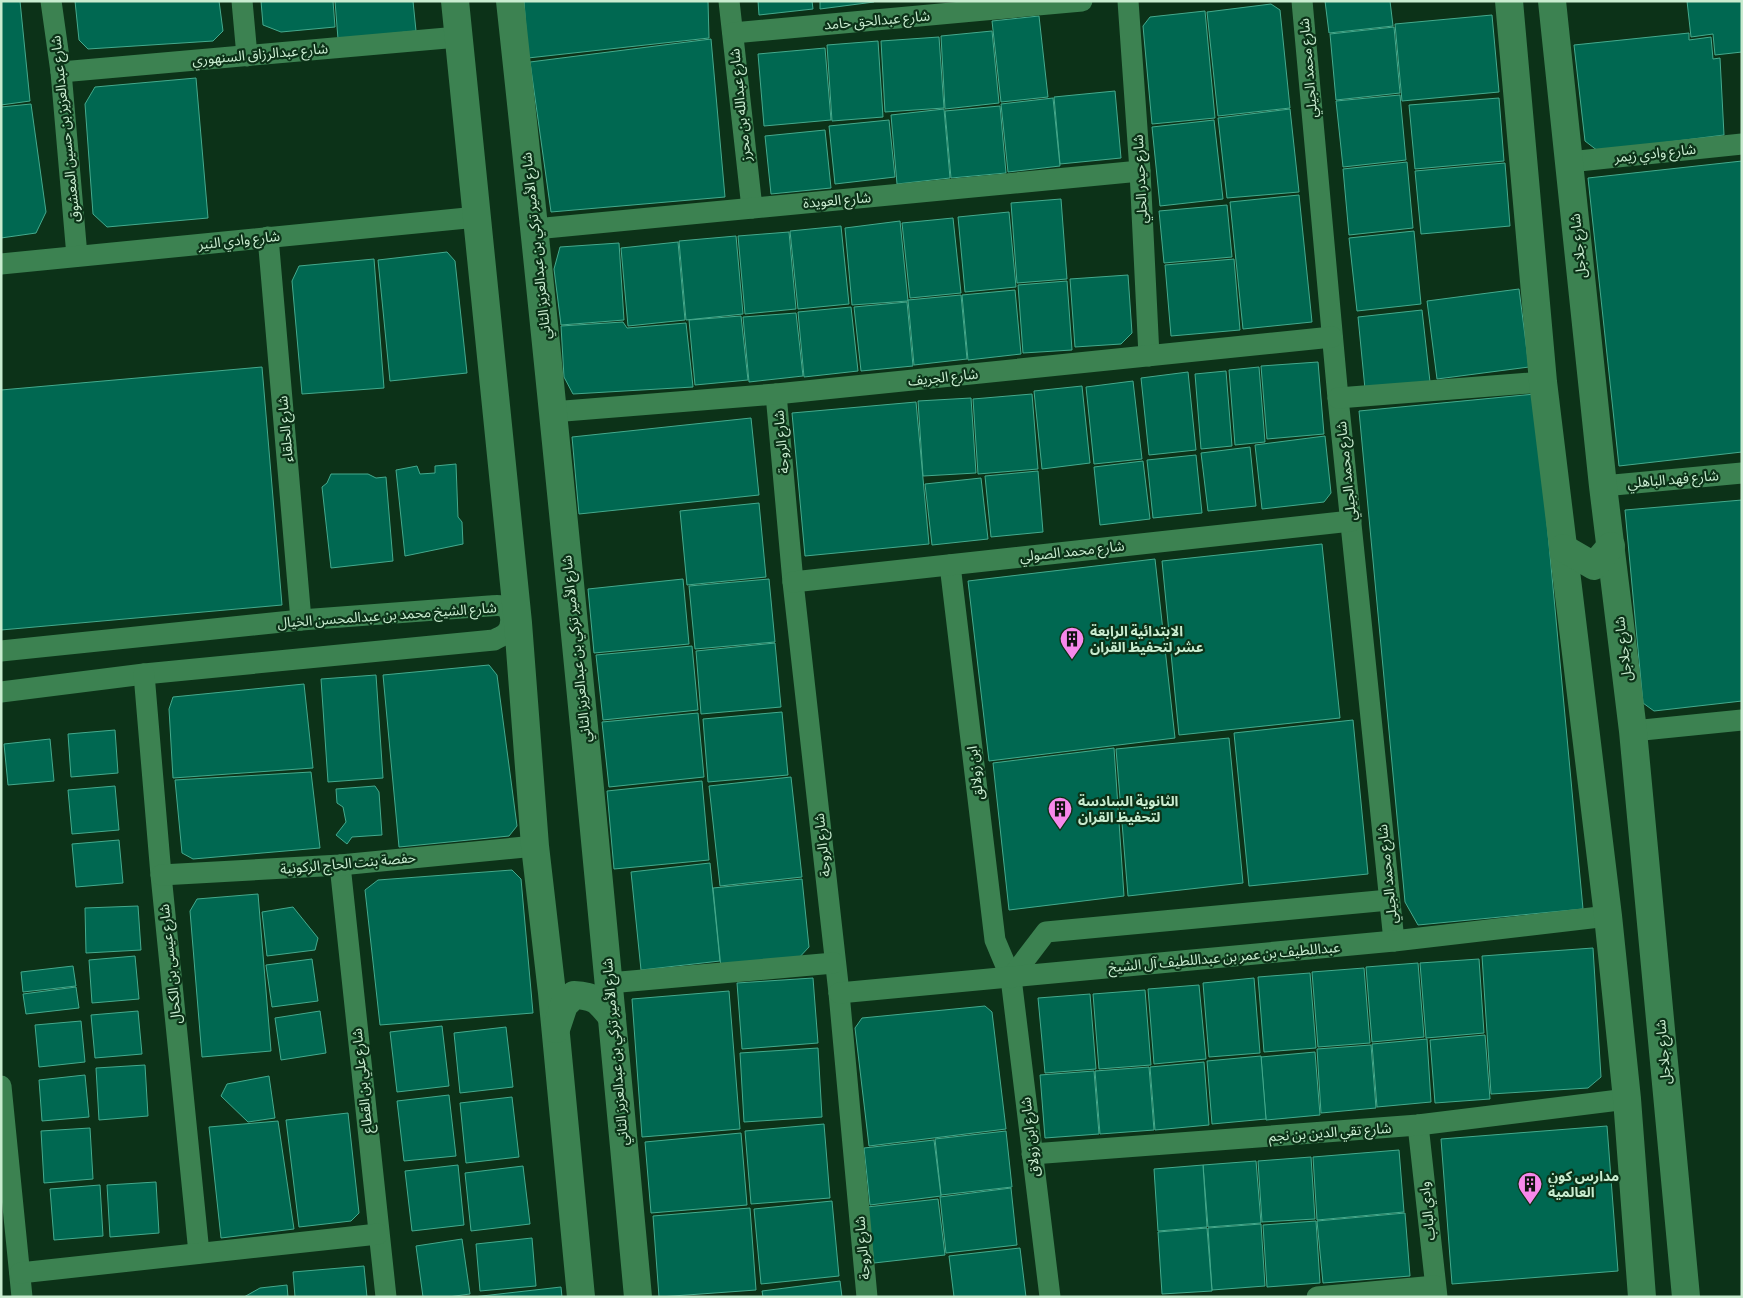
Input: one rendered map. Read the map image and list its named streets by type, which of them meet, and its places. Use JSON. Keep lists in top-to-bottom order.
{
  "streets": {
    "street": [
      "شارع عبدالحق حامد",
      "شارع عبدالرزاق السنهوري",
      "شارع محمد الجيلي",
      "شارع عبدالله بن محرز",
      "شارع عبدالعزيز بن حسين المعشوق",
      "شارع وادي زيمر",
      "شارع حيدر الحلي",
      "شارع العويدة",
      "شارع وادي النير",
      "شارع الأمير تركي بن عبدالعزيز الثاني",
      "شارع جلاجل",
      "شارع الجريف",
      "شارع الحلقاء",
      "شارع الروحة",
      "شارع فهد الباهلي",
      "شارع محمد الصولي",
      "شارع الشيخ محمد بن عبدالمحسن الخيال",
      "ابن زولالق",
      "حفصة بنت الحاج الركونية",
      "عبداللطيف بن عمر بن عبداللطيف آل الشيخ",
      "شارع عيسى بن الكحال",
      "شارع علي بن القطاع",
      "شارع تقي الدين بن نجم",
      "شارع ابن زولاق",
      "وادي الباب"
    ]
  },
  "crossings": [
    ["شارع عبدالحق حامد", "شارع عبدالله بن محرز"],
    ["شارع عبدالرزاق السنهوري", "شارع عبدالعزيز بن حسين المعشوق"],
    ["شارع محمد الجيلي", "شارع الجريف"],
    ["شارع محمد الجيلي", "شارع محمد الصولي"],
    ["شارع محمد الجيلي", "عبداللطيف بن عمر بن عبداللطيف آل الشيخ"],
    ["شارع عبدالله بن محرز", "شارع العويدة"],
    ["شارع عبدالعزيز بن حسين المعشوق", "شارع وادي النير"],
    ["شارع وادي زيمر", "شارع جلاجل"],
    ["شارع حيدر الحلي", "شارع العويدة"],
    ["شارع حيدر الحلي", "شارع الجريف"],
    ["شارع العويدة", "شارع الأمير تركي بن عبدالعزيز الثاني"],
    ["شارع وادي النير", "شارع الحلقاء"],
    ["شارع الأمير تركي بن عبدالعزيز الثاني", "شارع الجريف"],
    ["شارع جلاجل", "شارع فهد الباهلي"],
    ["شارع الجريف", "شارع الروحة"],
    ["شارع الحلقاء", "شارع الشيخ محمد بن عبدالمحسن الخيال"],
    ["شارع الروحة", "شارع محمد الصولي"],
    ["شارع الروحة", "عبداللطيف بن عمر بن عبداللطيف آل الشيخ"],
    ["شارع محمد الصولي", "ابن زولالق"],
    ["شارع الشيخ محمد بن عبدالمحسن الخيال", "شارع عيسى بن الكحال"],
    ["ابن زولالق", "عبداللطيف بن عمر بن عبداللطيف آل الشيخ"],
    ["ابن زولالق", "شارع ابن زولاق"],
    ["حفصة بنت الحاج الركونية", "شارع عيسى بن الكحال"],
    ["حفصة بنت الحاج الركونية", "شارع علي بن القطاع"],
    ["عبداللطيف بن عمر بن عبداللطيف آل الشيخ", "شارع ابن زولاق"],
    ["شارع تقي الدين بن نجم", "شارع ابن زولاق"],
    ["شارع تقي الدين بن نجم", "وادي الباب"]
  ],
  "places": {
    "building": ["الابتدائية الرابعة عشر لتحفيظ القران", "الثانوية السادسة لتحفيظ القران", "مدارس كون العالمية"]
  }
}
